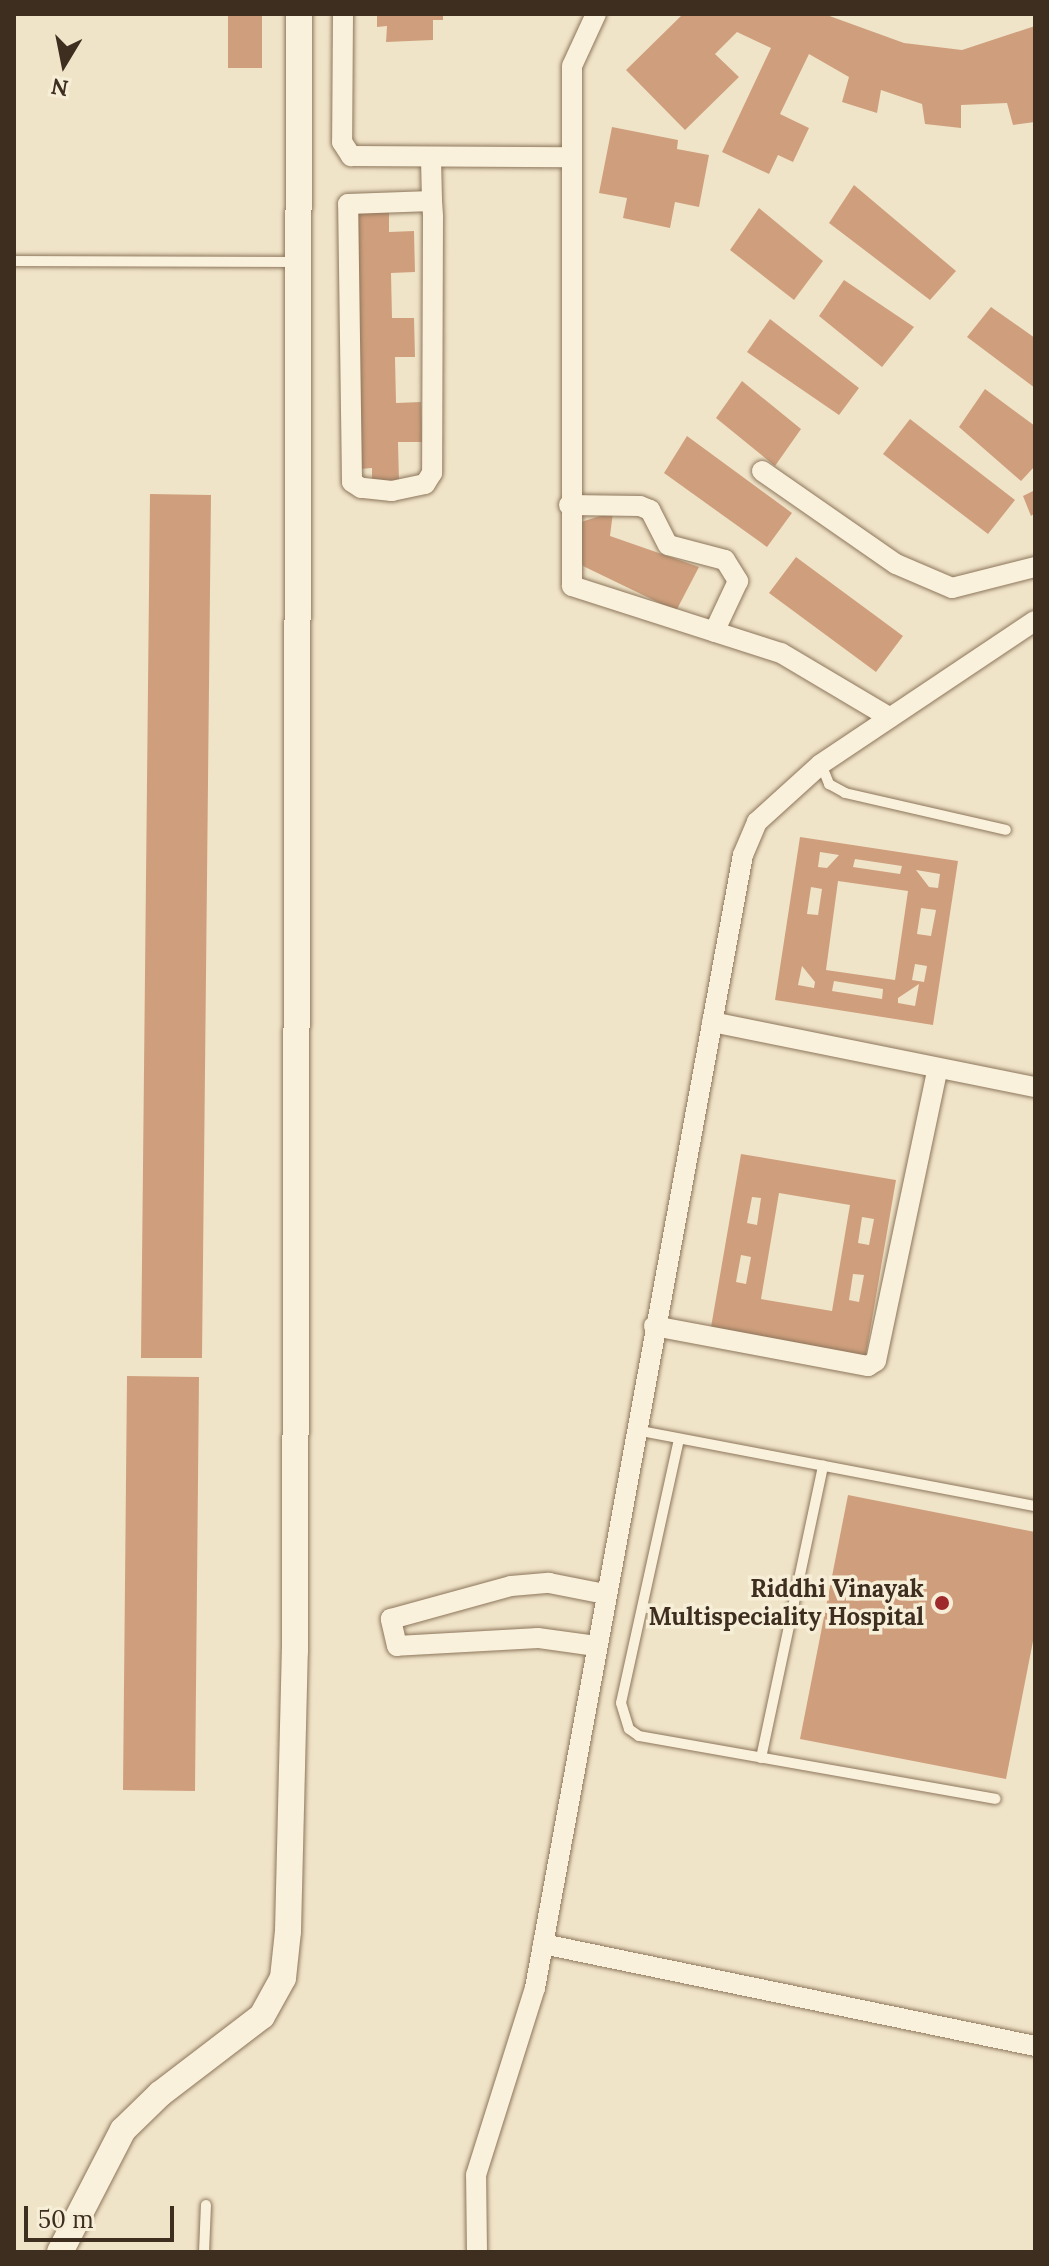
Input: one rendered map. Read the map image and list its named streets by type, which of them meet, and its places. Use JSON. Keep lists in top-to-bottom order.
{
  "places": ["Riddhi Vinayak Multispeciality Hospital"],
  "scale_bar": "50 m",
  "north": "bottom"
}
